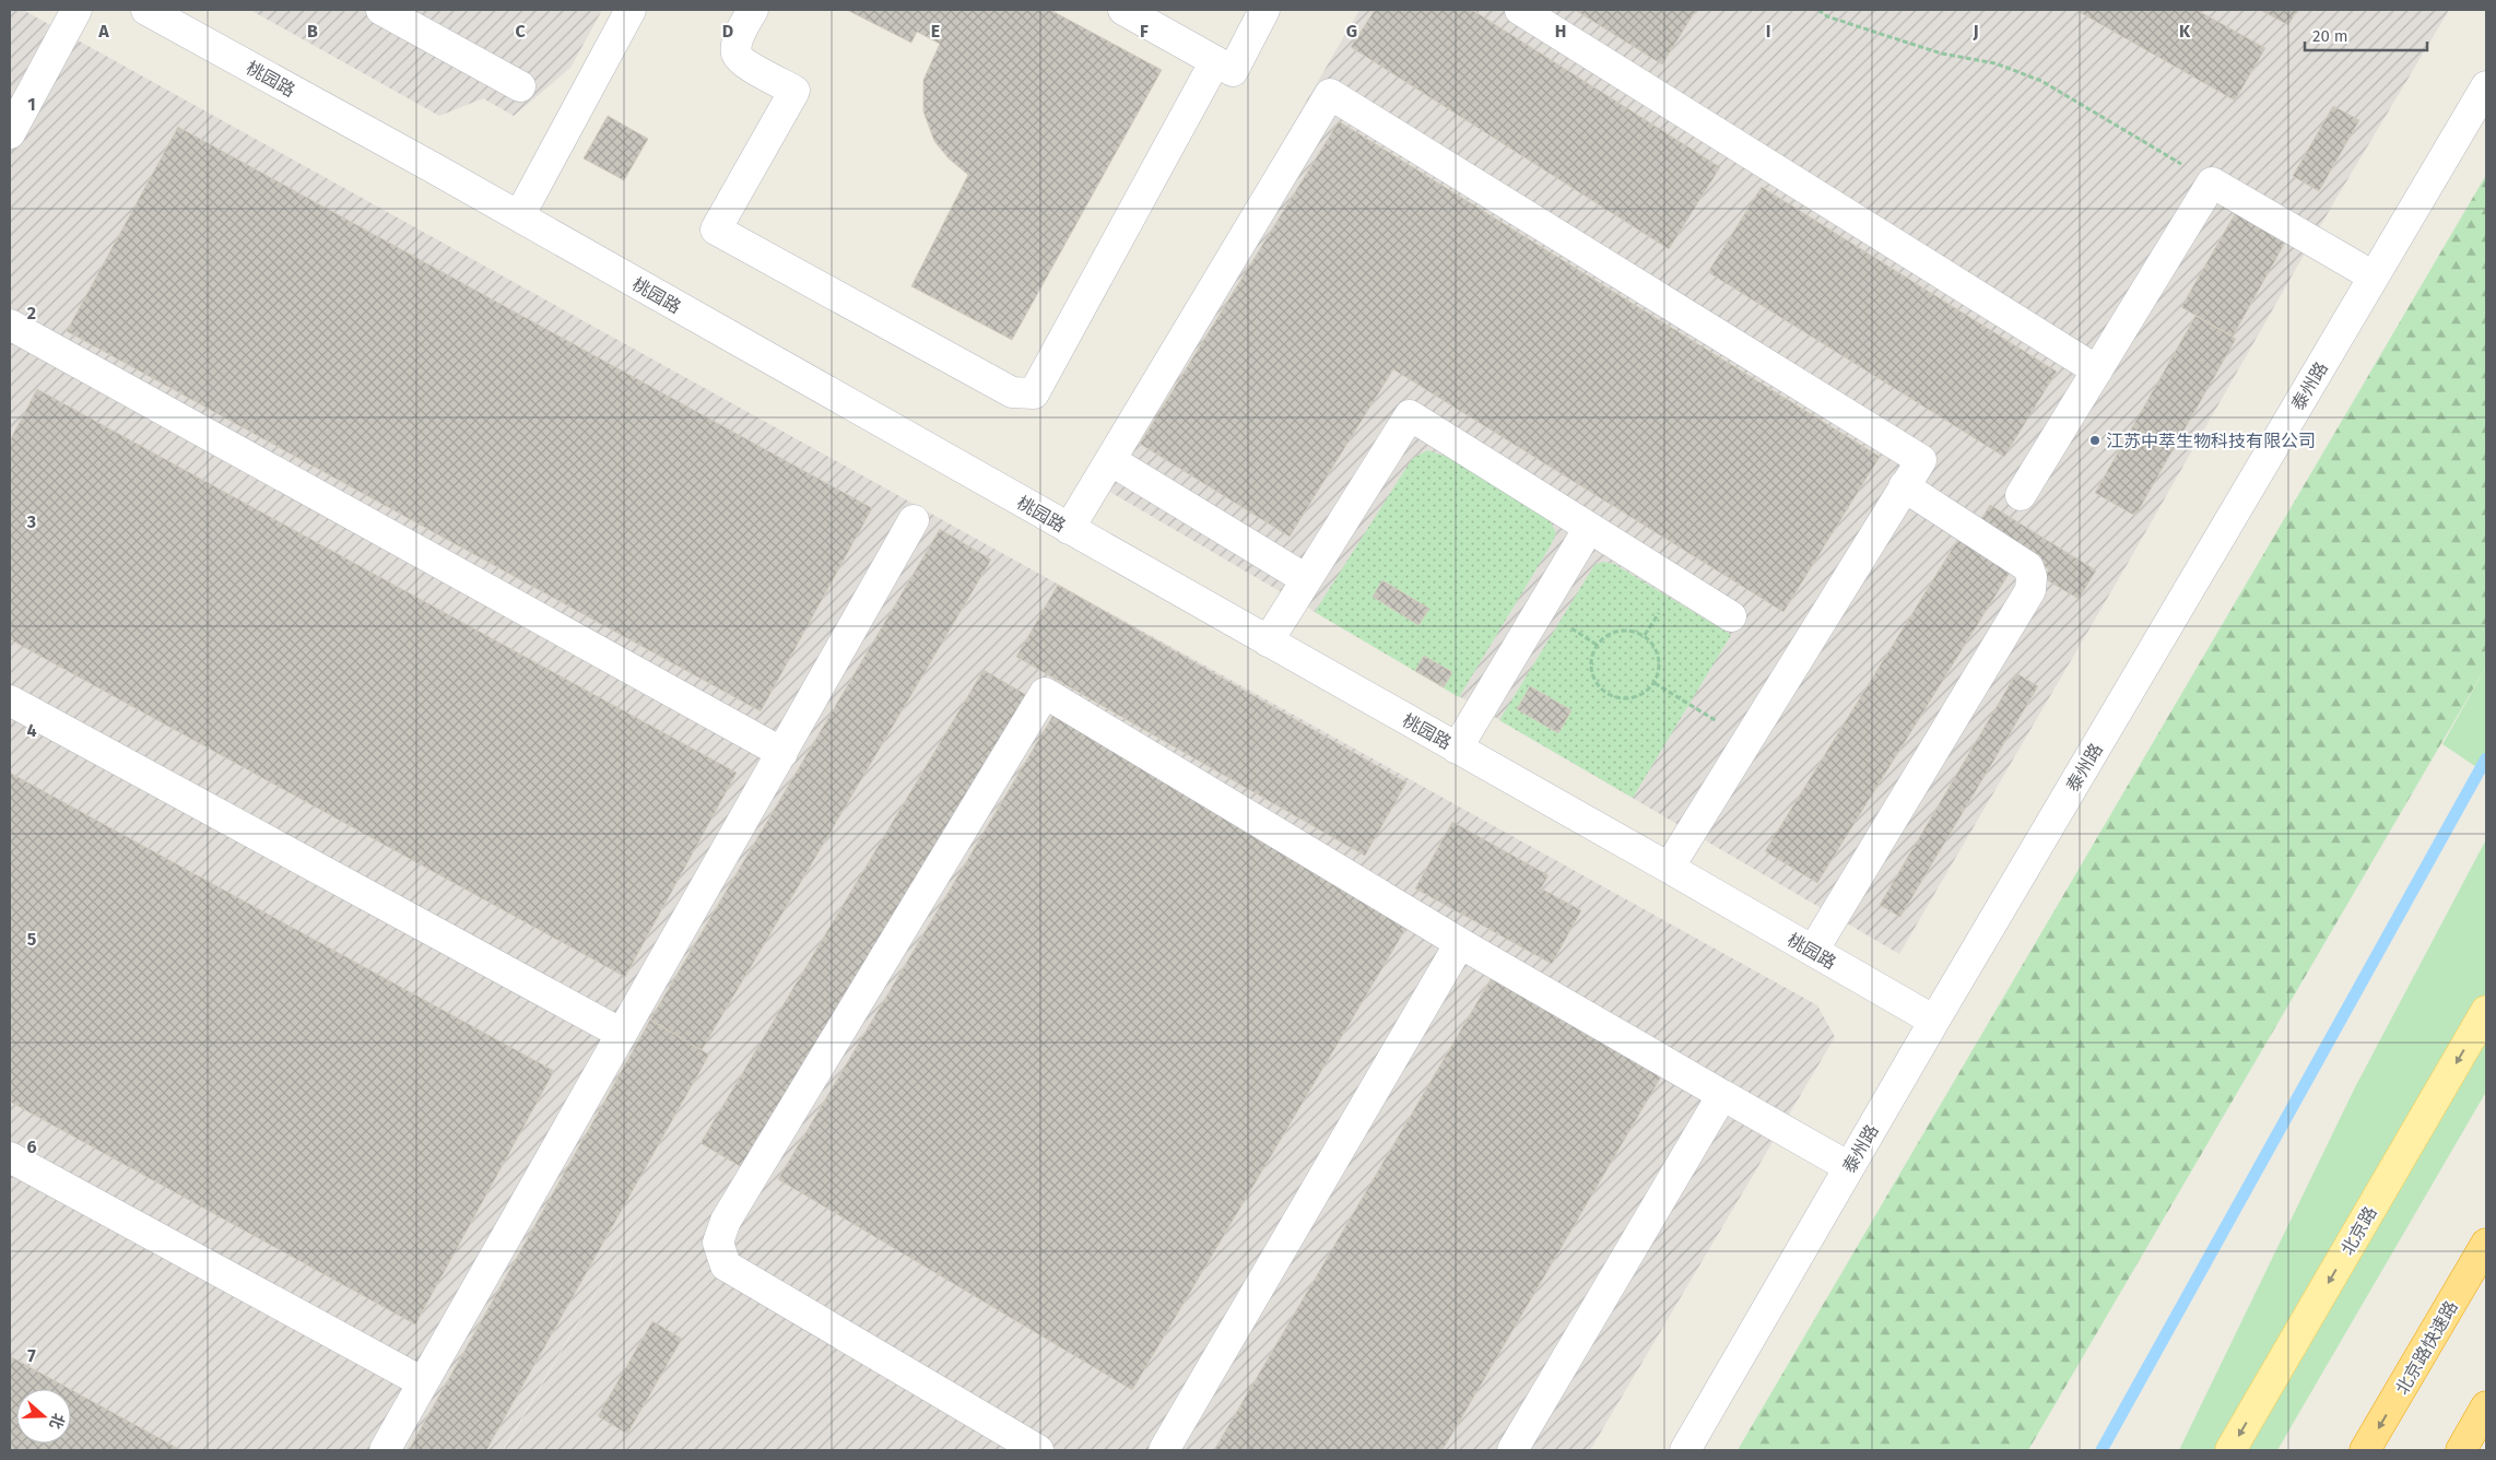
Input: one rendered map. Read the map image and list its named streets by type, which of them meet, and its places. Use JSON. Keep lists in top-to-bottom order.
{
  "streets": {
    "highway": ["北京路快速路"],
    "main road": ["北京路"],
    "street": ["桃园路", "泰州路"]
  },
  "crossings": [
    ["桃园路", "泰州路"]
  ],
  "one_way": ["北京路", "北京路快速路"],
  "places": ["江苏中萃生物科技有限公司"],
  "scale_bar": "20 m",
  "north": "right",
  "grid": {
    "columns": [
      "A",
      "B",
      "C",
      "D",
      "E",
      "F",
      "G",
      "H",
      "I",
      "J",
      "K"
    ],
    "rows": [
      "1",
      "2",
      "3",
      "4",
      "5",
      "6",
      "7"
    ]
  }
}
